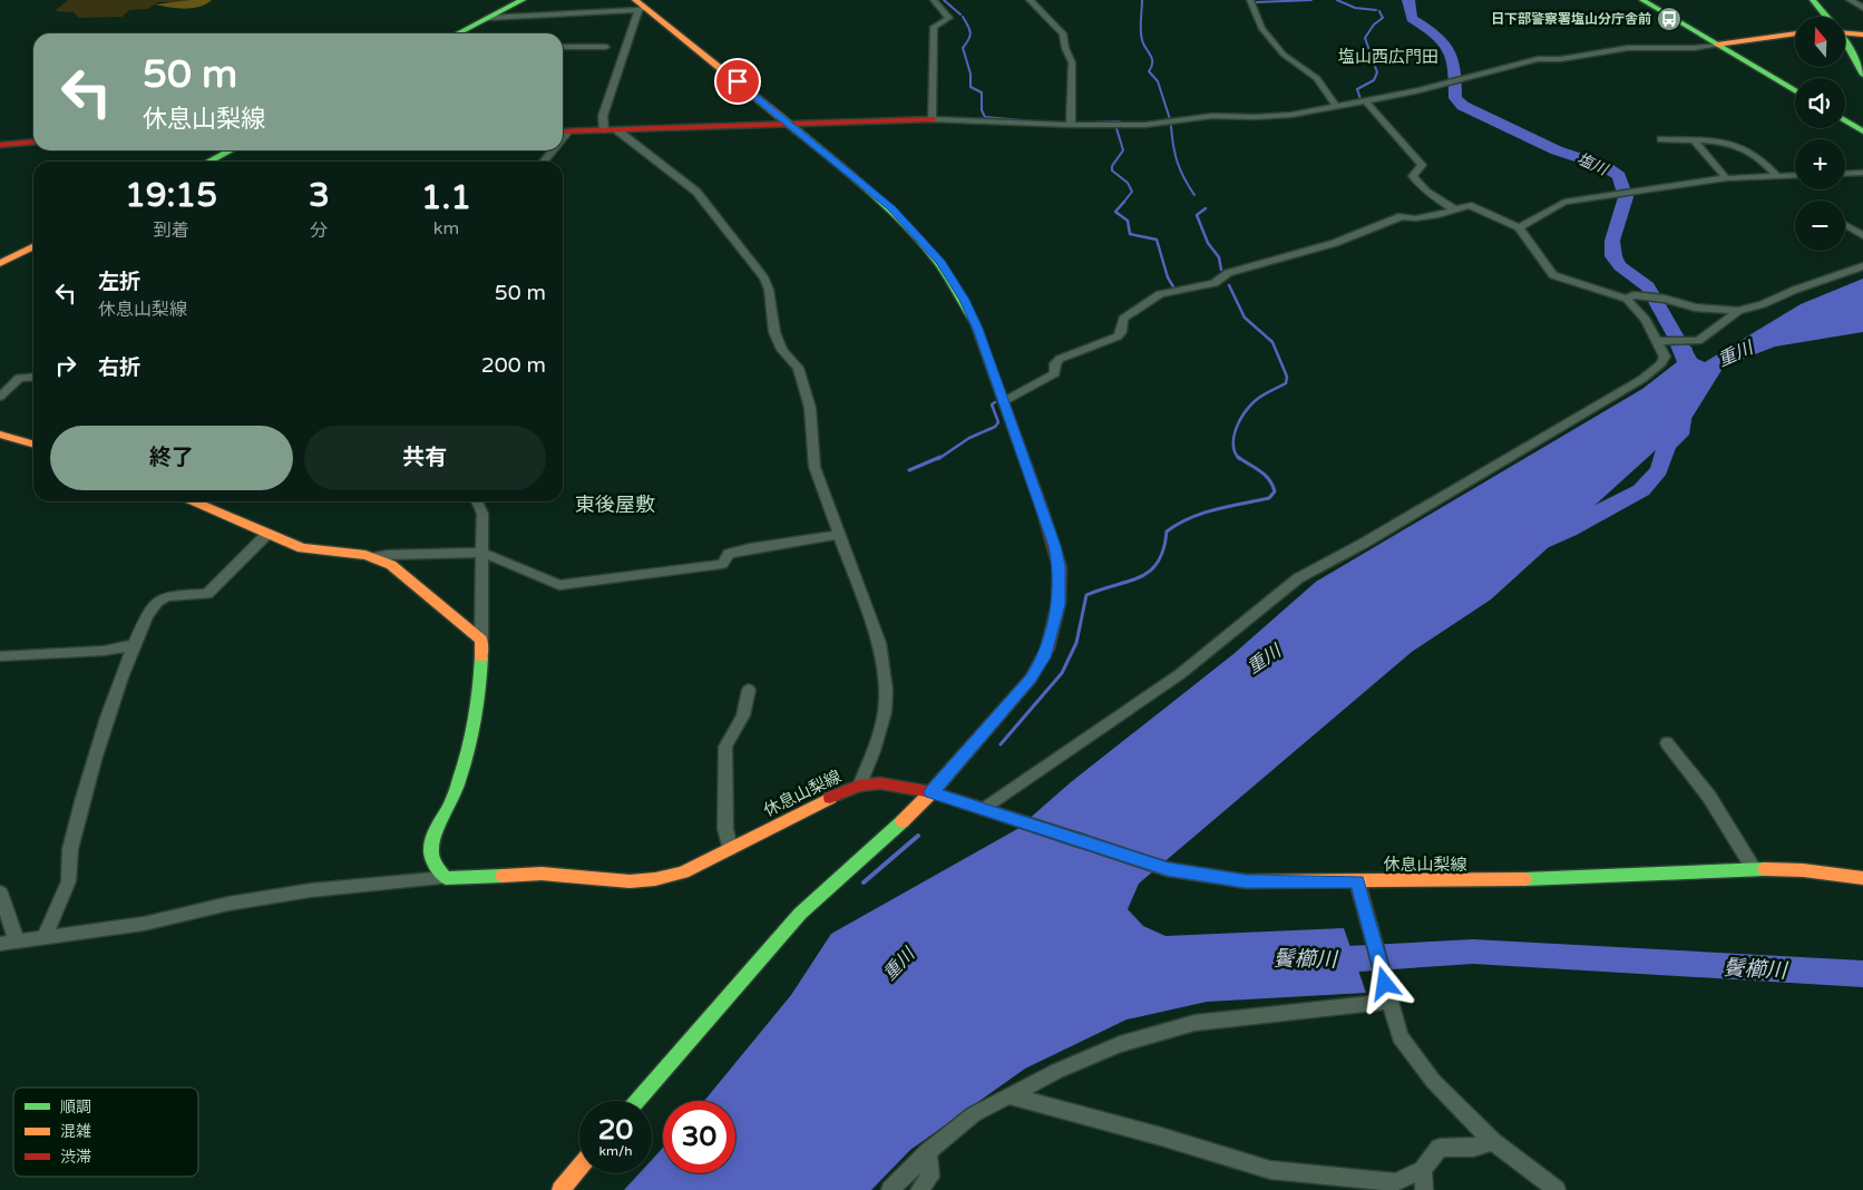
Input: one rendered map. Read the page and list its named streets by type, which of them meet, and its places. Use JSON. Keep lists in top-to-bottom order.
{
  "streets": {
    "street": ["休息山梨線"]
  },
  "districts": ["塩山西広門田", "東後屋敷"],
  "water": ["塩川", "重川", "鬢櫛川"],
  "places": {
    "bus stop": ["日下部警察署塩山分庁舎前"]
  },
  "legend": ["順調", "混雑", "渋滞"],
  "north": "top",
  "page": {
    "map_buttons": ["+", "−"],
    "turn": ["50 m", "休息山梨線"],
    "eta": [
      "19:15",
      "到着",
      "3",
      "分",
      "1.1",
      "km"
    ],
    "list": [
      {
        "name": "左折",
        "note": "休息山梨線",
        "value": "50 m"
      },
      {
        "name": "右折",
        "value": "200 m"
      }
    ],
    "buttons": ["終了", "共有"],
    "speed": "20 km/h",
    "limit": "30"
  }
}
